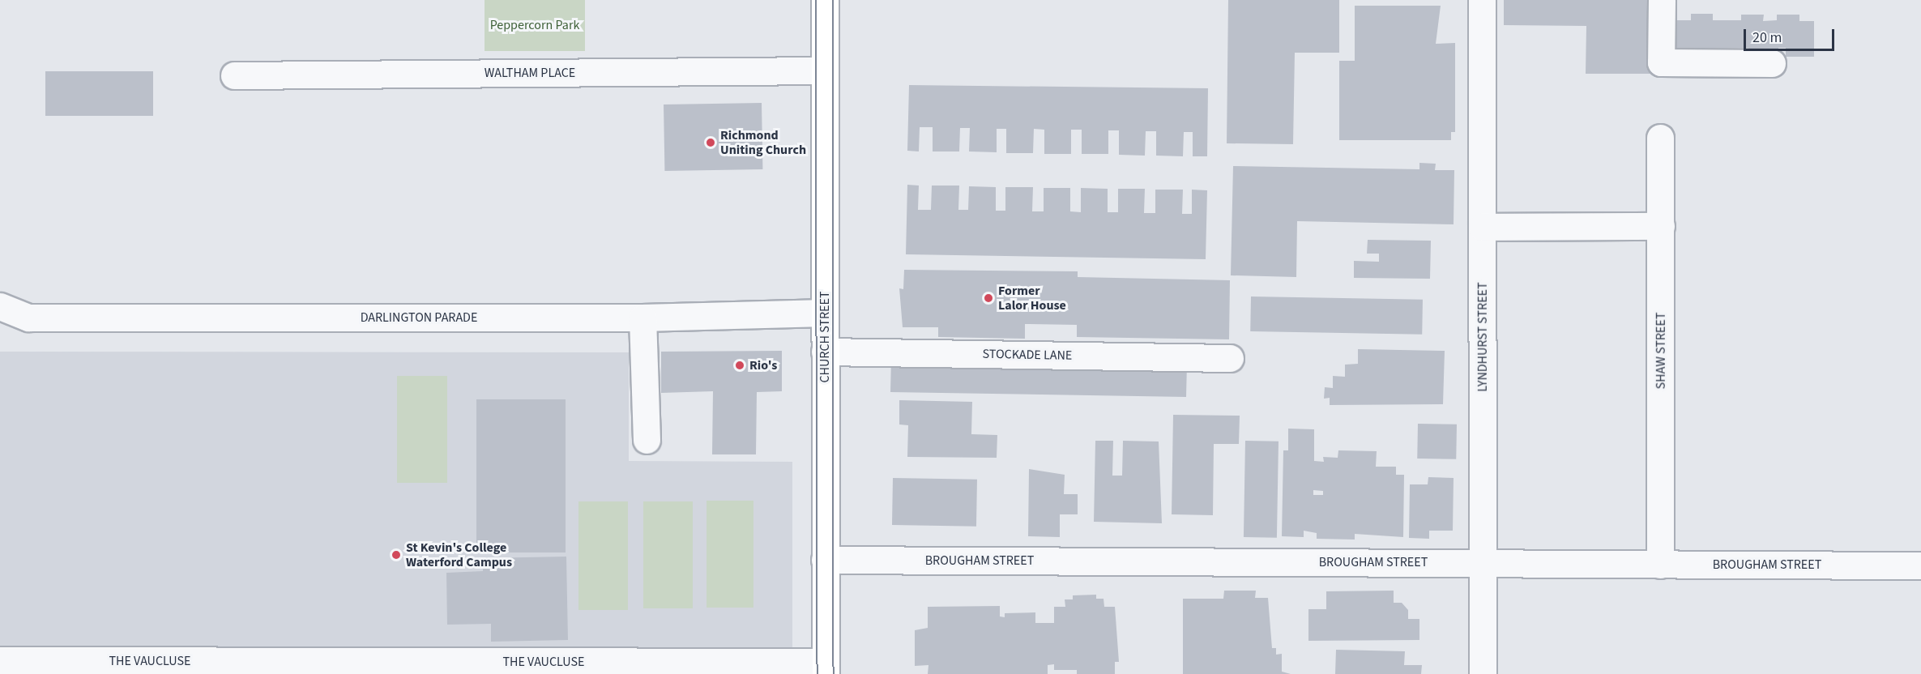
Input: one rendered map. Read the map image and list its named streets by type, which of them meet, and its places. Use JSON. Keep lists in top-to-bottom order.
{
  "streets": {
    "main road": ["CHURCH STREET"],
    "street": [
      "WALTHAM PLACE",
      "DARLINGTON PARADE",
      "LYNDHURST STREET",
      "SHAW STREET",
      "STOCKADE LANE",
      "BROUGHAM STREET",
      "THE VAUCLUSE"
    ]
  },
  "crossings": [
    ["WALTHAM PLACE", "CHURCH STREET"],
    ["DARLINGTON PARADE", "CHURCH STREET"],
    ["CHURCH STREET", "STOCKADE LANE"],
    ["CHURCH STREET", "BROUGHAM STREET"],
    ["CHURCH STREET", "THE VAUCLUSE"],
    ["LYNDHURST STREET", "BROUGHAM STREET"],
    ["SHAW STREET", "BROUGHAM STREET"]
  ],
  "parks": ["Peppercorn Park"],
  "places": [
    "Richmond Uniting Church",
    "Former Lalor House",
    "Rio's",
    "St Kevin's College Waterford Campus"
  ],
  "scale_bar": "20 m"
}
